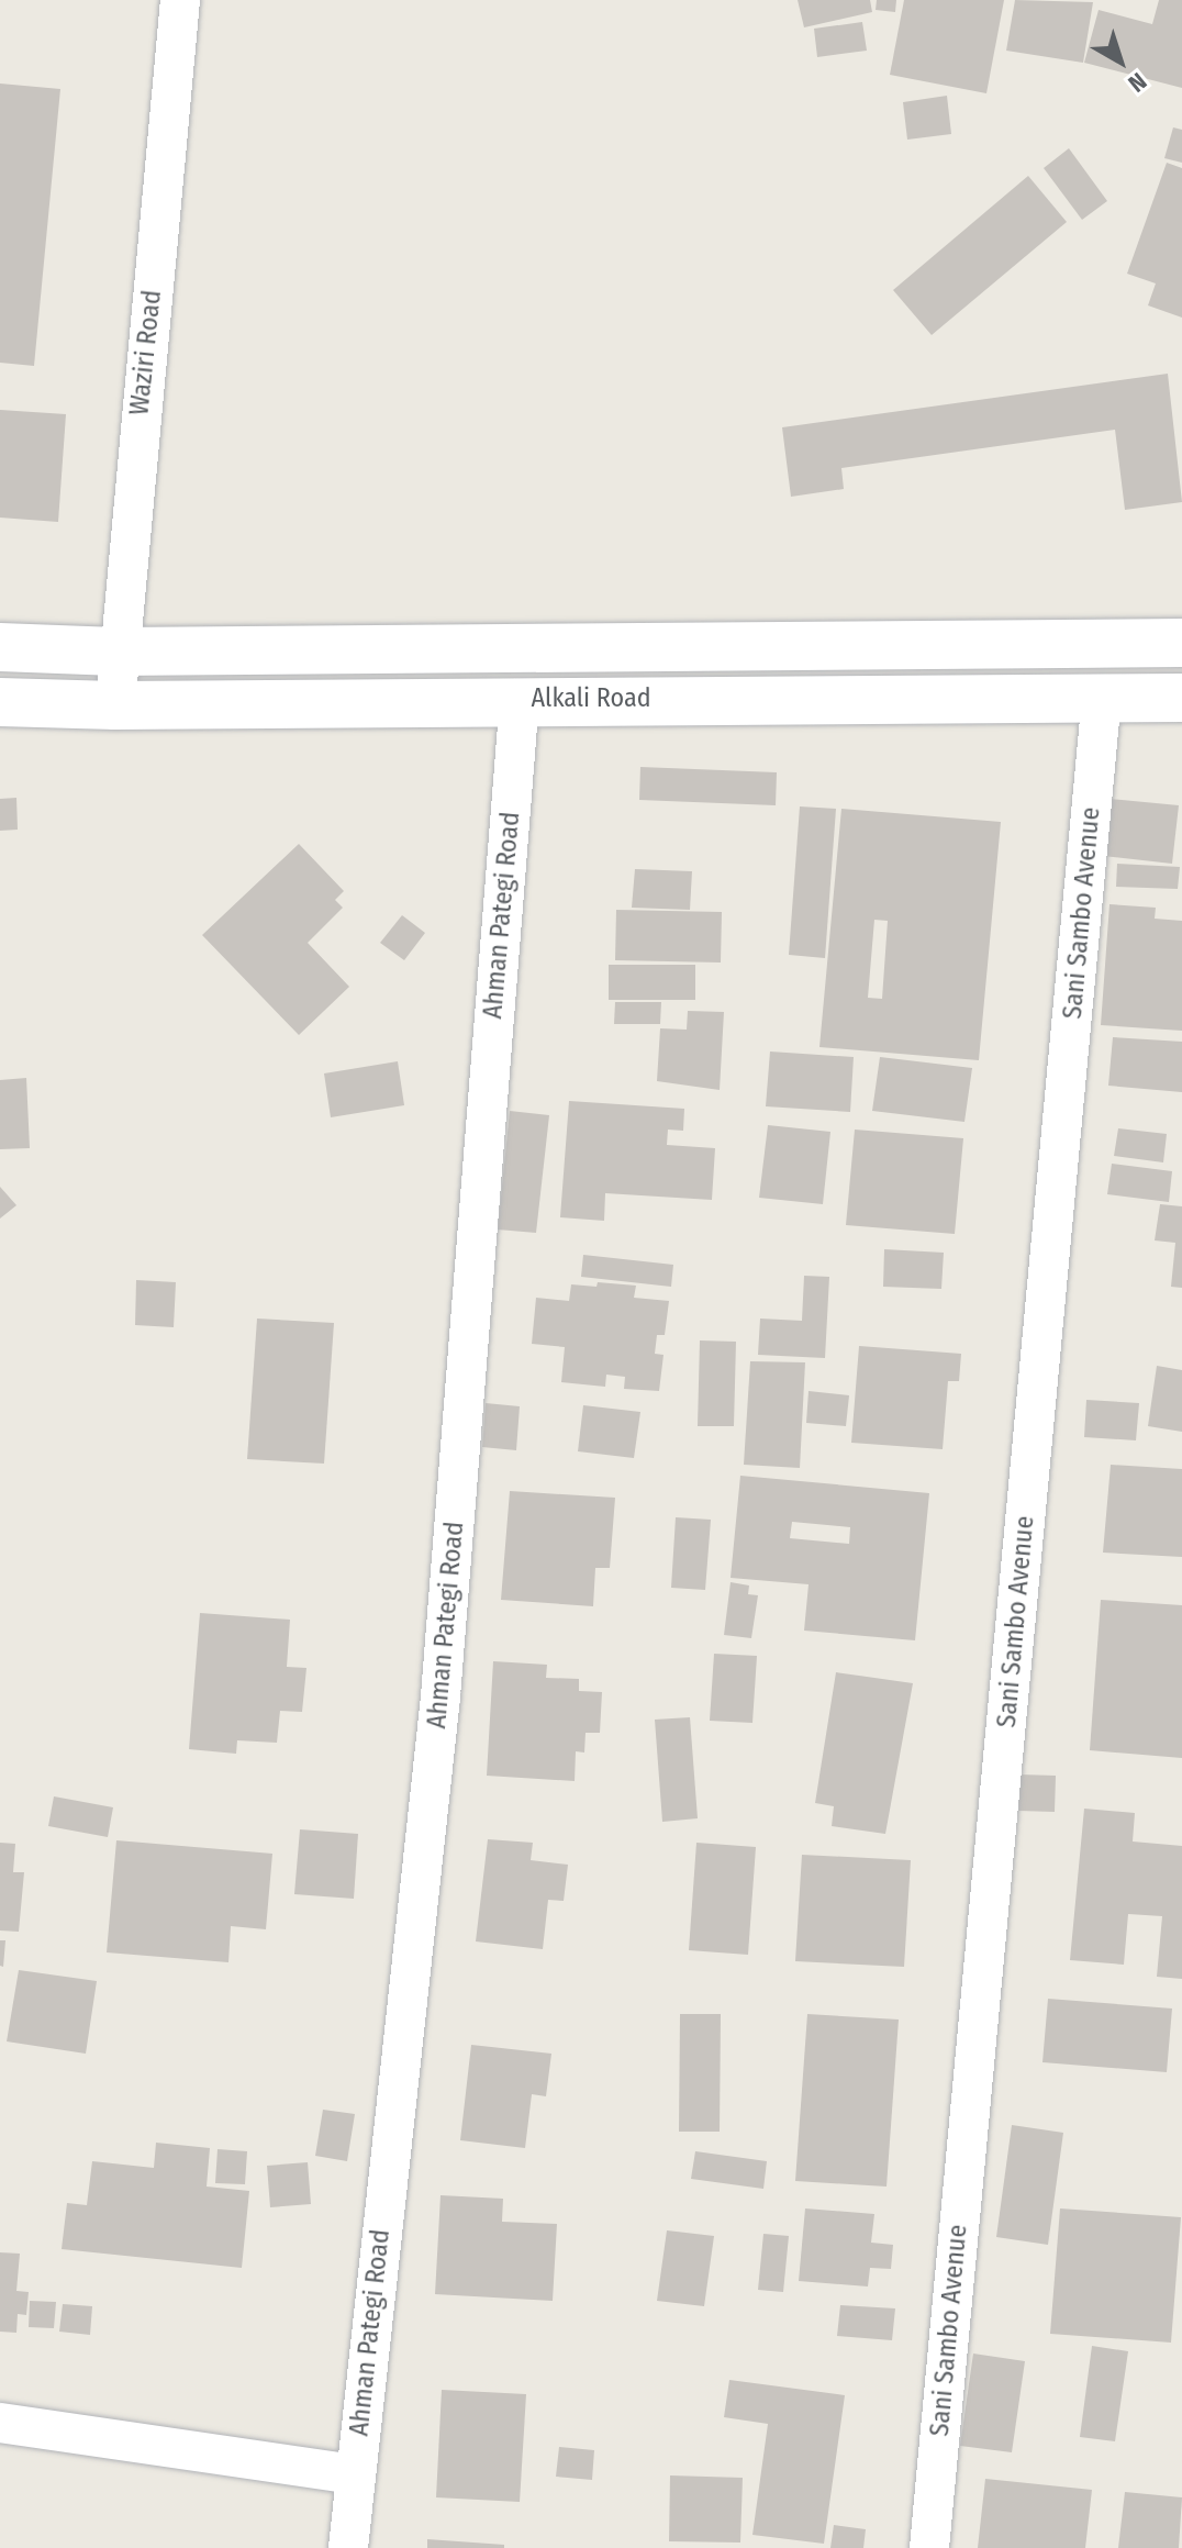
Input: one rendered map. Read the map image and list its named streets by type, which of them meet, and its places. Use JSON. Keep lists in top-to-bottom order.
{
  "streets": {
    "main road": ["Alkali Road"],
    "street": ["Waziri Road", "Sani Sambo Avenue", "Ahman Pategi Road"]
  },
  "crossings": [
    ["Waziri Road", "Alkali Road"],
    ["Alkali Road", "Sani Sambo Avenue"],
    ["Alkali Road", "Ahman Pategi Road"]
  ],
  "north": "bottom right"
}
